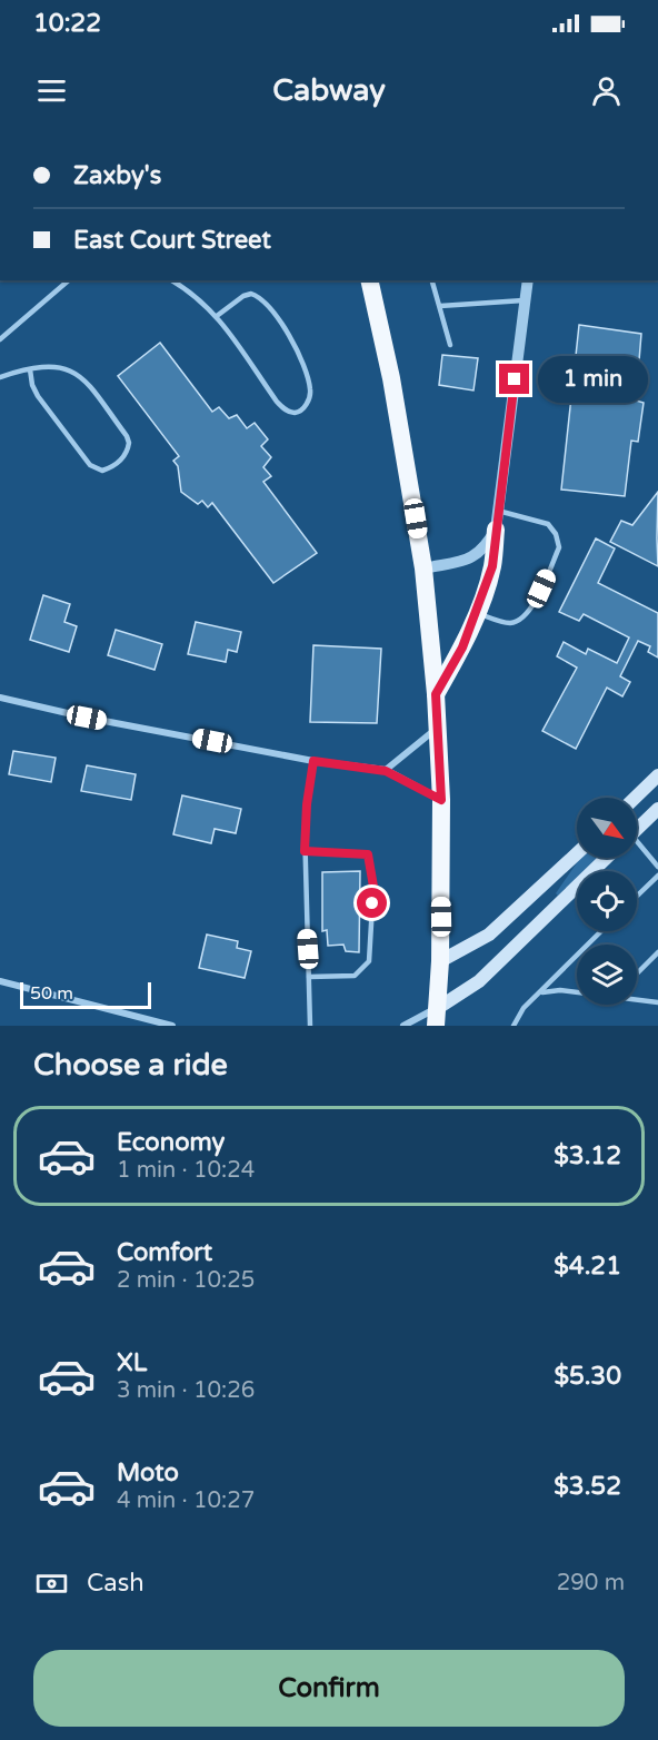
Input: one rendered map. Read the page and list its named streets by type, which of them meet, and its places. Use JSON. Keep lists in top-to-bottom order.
{
  "scale_bar": "50 m",
  "north": "bottom right",
  "page": {
    "status": "10:22",
    "header": "Cabway",
    "banner": ["Zaxby's", "East Court Street"],
    "bubble": "1 min",
    "scale": "50 m",
    "heading": "Choose a ride",
    "list": [
      {
        "name": "Economy",
        "note": "1 min · 10:24",
        "value": "$3.12"
      },
      {
        "name": "Comfort",
        "note": "2 min · 10:25",
        "value": "$4.21"
      },
      {
        "name": "XL",
        "note": "3 min · 10:26",
        "value": "$5.30"
      },
      {
        "name": "Moto",
        "note": "4 min · 10:27",
        "value": "$3.52"
      }
    ],
    "pay": ["Cash", "290 m"],
    "buttons": "Confirm"
  }
}
